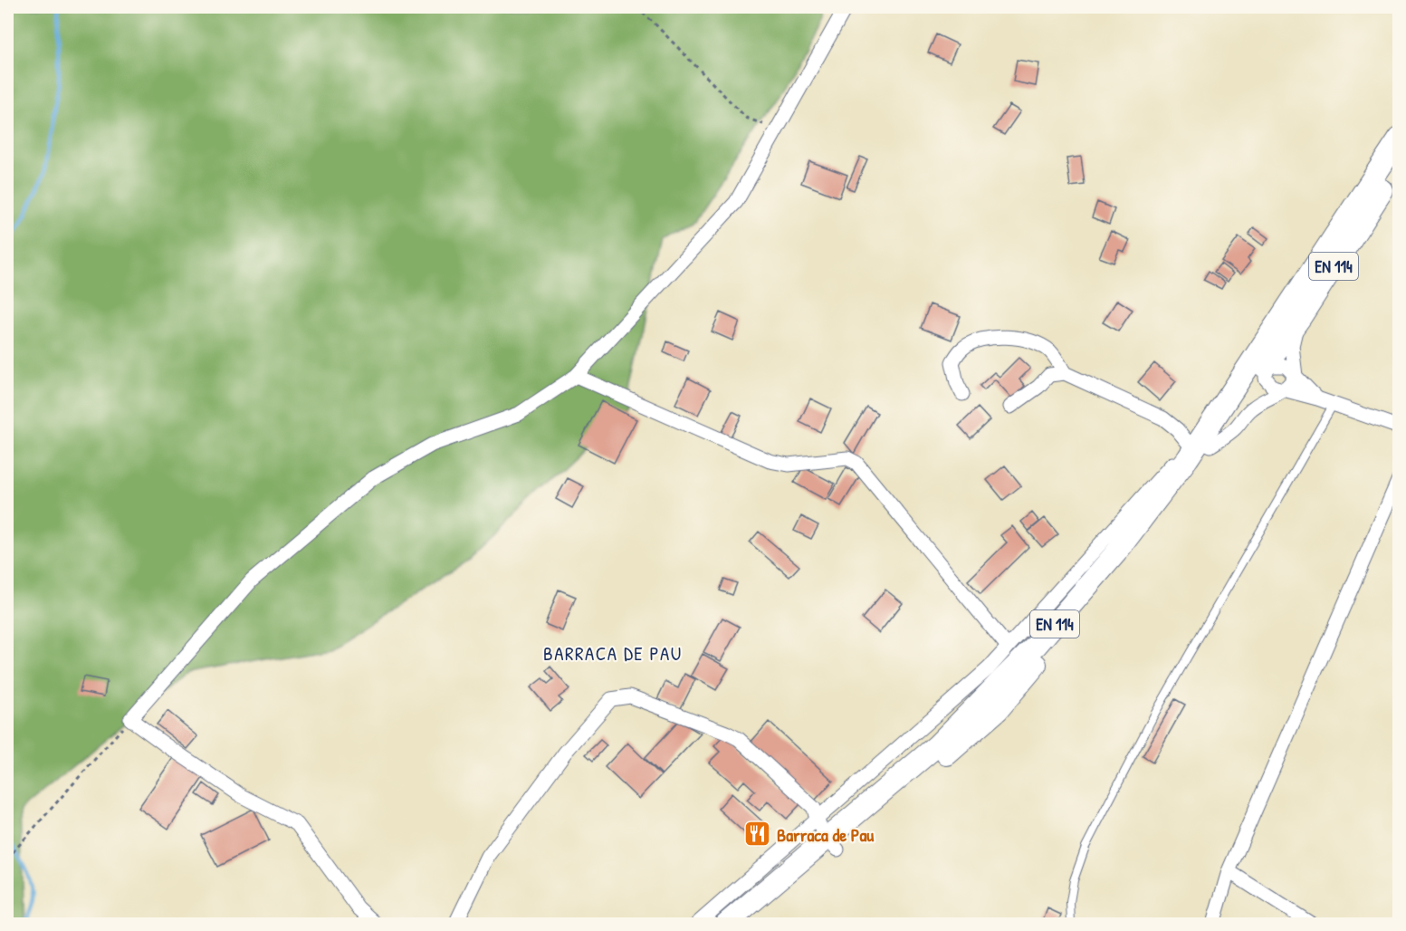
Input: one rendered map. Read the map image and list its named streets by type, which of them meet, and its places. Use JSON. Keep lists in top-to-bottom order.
{
  "streets": {
    "main road": ["EN 114"]
  },
  "districts": ["BARRACA DE PAU"],
  "places": {
    "restaurant": ["Barraca de Pau"]
  }
}
